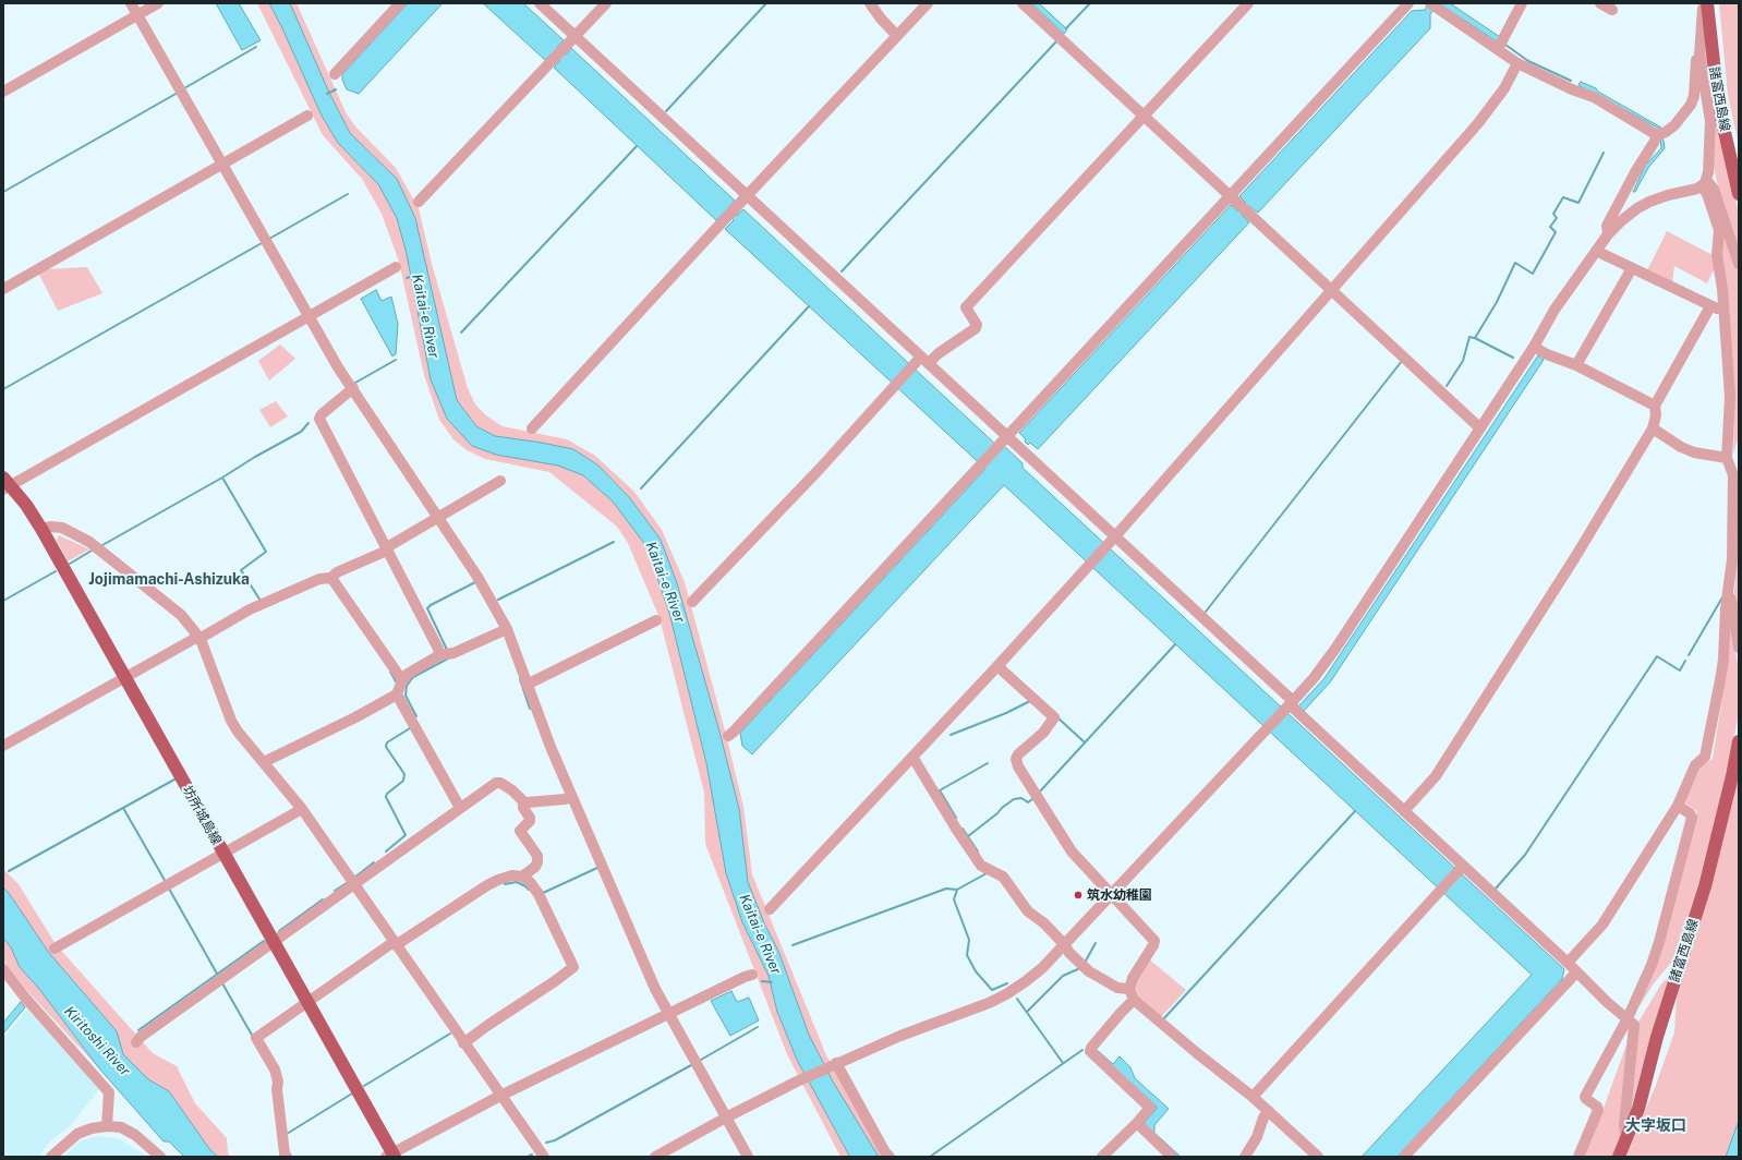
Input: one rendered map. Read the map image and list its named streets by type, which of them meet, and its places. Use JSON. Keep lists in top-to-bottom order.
{
  "streets": {
    "main road": ["諸富西島線", "坊所城島線"]
  },
  "districts": ["Jojimamachi-Ashizuka", "大字坂口"],
  "water": ["Kaitai-e River", "Kiritoshi River"],
  "places": ["筑水幼稚園"]
}
